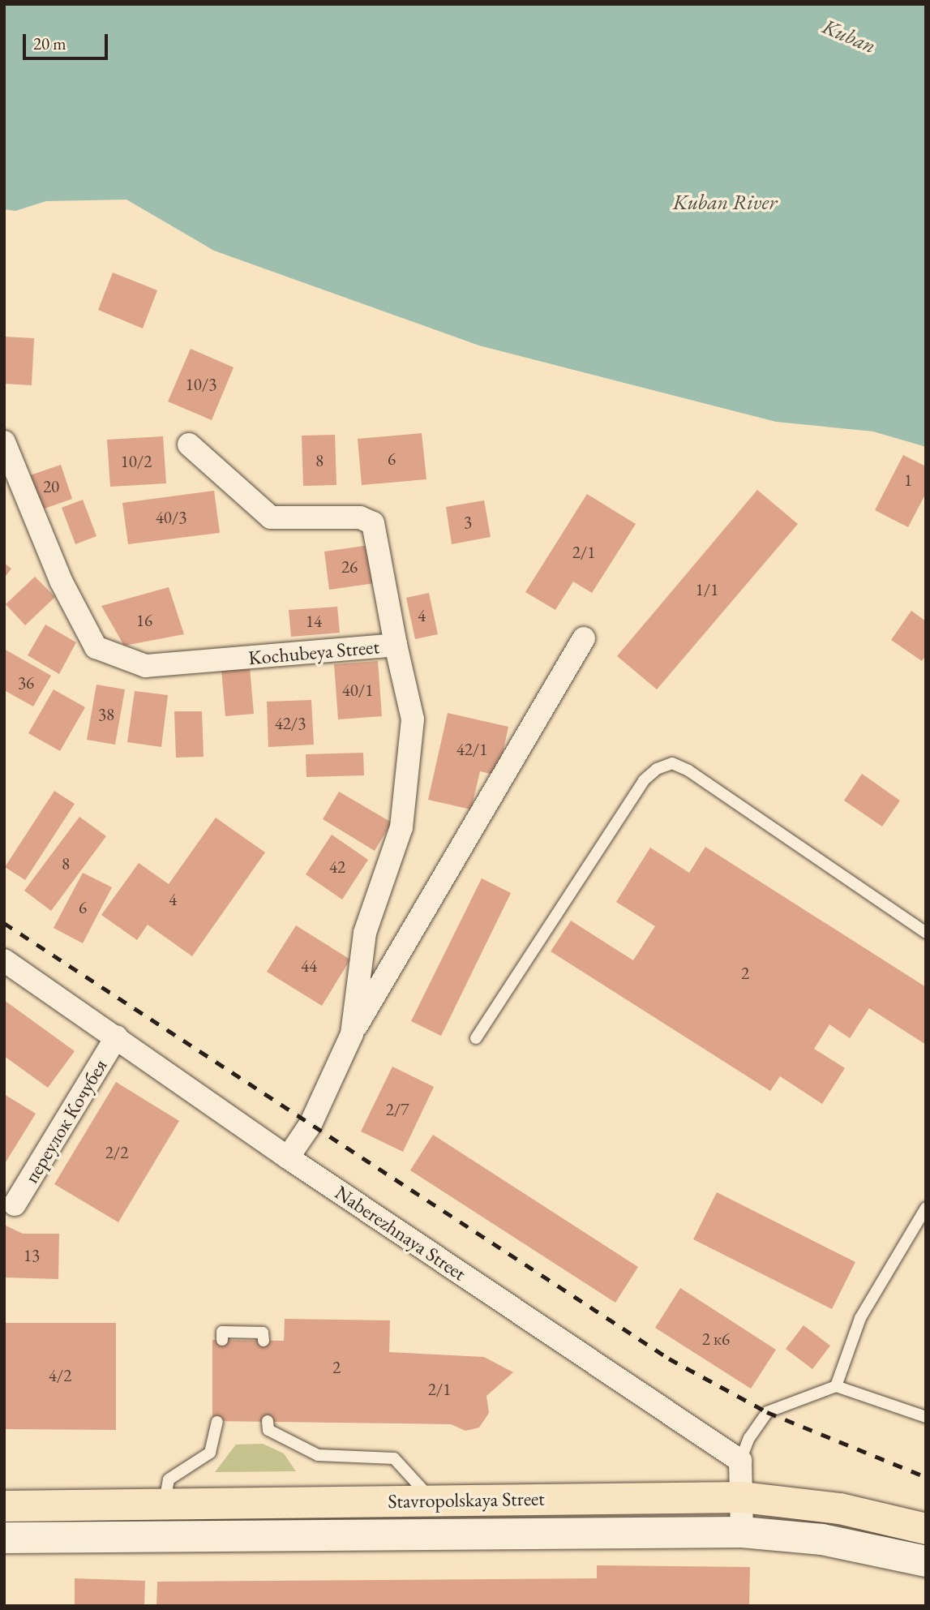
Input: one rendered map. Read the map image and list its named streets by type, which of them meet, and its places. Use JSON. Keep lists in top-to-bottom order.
{
  "streets": {
    "main road": ["Stavropolskaya Street"],
    "street": ["Kochubeya Street", "переулок Кочубея", "Naberezhnaya Street"]
  },
  "crossings": [
    ["Kochubeya Street", "Naberezhnaya Street"],
    ["переулок Кочубея", "Naberezhnaya Street"]
  ],
  "water": ["Kuban", "Kuban River"],
  "house_numbers": [
    "10/3",
    "6",
    "8",
    "10/2",
    "1",
    "20",
    "40/3",
    "3",
    "2/1",
    "26",
    "1/1",
    "4",
    "16",
    "14",
    "36",
    "40/1",
    "38",
    "42/3",
    "42/1",
    "8",
    "42",
    "4",
    "6",
    "44",
    "2",
    "2/7",
    "2/2",
    "13",
    "2 к6",
    "2",
    "4/2",
    "2/1"
  ],
  "scale_bar": "20 m"
}
